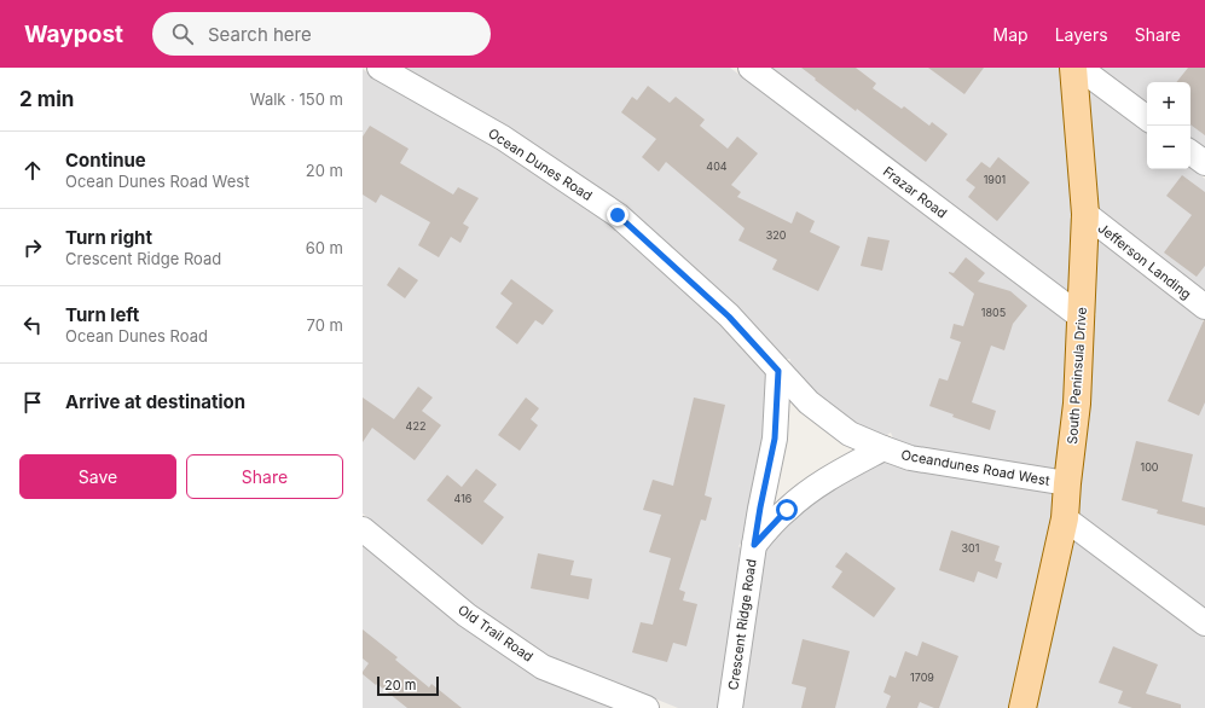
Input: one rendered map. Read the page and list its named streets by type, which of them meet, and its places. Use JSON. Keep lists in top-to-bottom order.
{
  "streets": {
    "main road": ["South Peninsula Drive"],
    "street": [
      "Ocean Dunes Road",
      "Frazar Road",
      "Jefferson Landing",
      "Oceandunes Road West",
      "Crescent Ridge Road",
      "Old Trail Road"
    ]
  },
  "crossings": [
    ["Ocean Dunes Road", "Oceandunes Road West"],
    ["Ocean Dunes Road", "Crescent Ridge Road"],
    ["Frazar Road", "South Peninsula Drive"],
    ["Jefferson Landing", "South Peninsula Drive"],
    ["South Peninsula Drive", "Oceandunes Road West"]
  ],
  "house_numbers": [
    "404",
    "1901",
    "320",
    "1805",
    "422",
    "100",
    "416",
    "301",
    "1709"
  ],
  "scale_bar": "20 m",
  "page": {
    "header": "Waypost",
    "search": "Search here",
    "nav": ["Map", "Layers", "Share"],
    "heading": ["2 min", "Walk · 150 m"],
    "map_buttons": ["+", "−"],
    "list": [
      ["Continue", "Ocean Dunes Road West", "20 m"],
      ["Turn right", "Crescent Ridge Road", "60 m"],
      ["Turn left", "Ocean Dunes Road", "70 m"],
      "Arrive at destination"
    ],
    "buttons": ["Save", "Share"],
    "scale": "20 m"
  }
}
